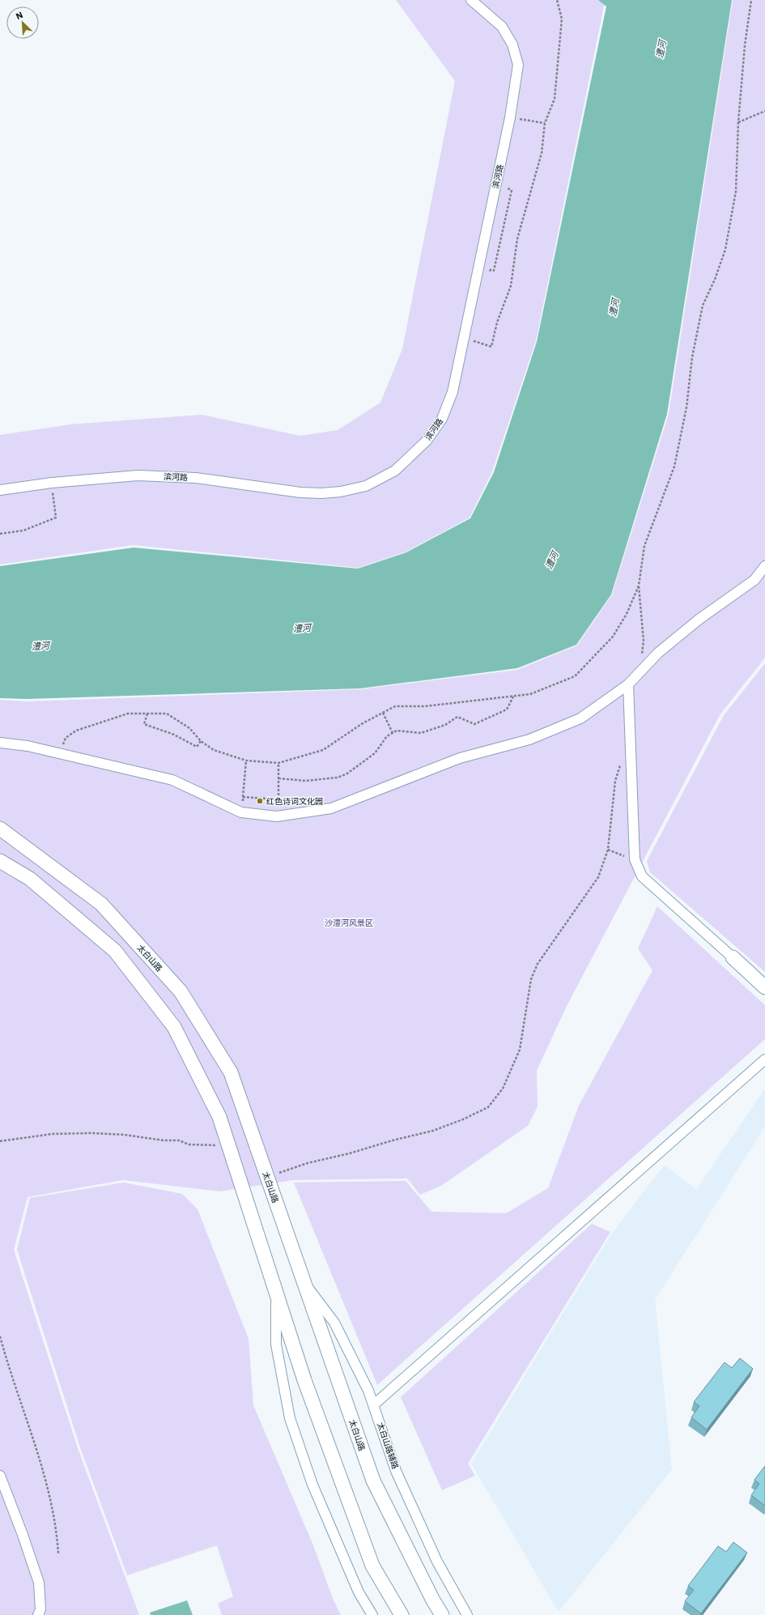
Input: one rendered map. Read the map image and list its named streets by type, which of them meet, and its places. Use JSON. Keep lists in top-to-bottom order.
{
  "streets": {
    "main road": ["太白山路"],
    "street": ["滨河路", "太白山路辅路"]
  },
  "crossings": [
    ["太白山路", "太白山路辅路"]
  ],
  "water": ["澧河"],
  "parks": ["沙澧河风景区"],
  "places": ["红色诗词文化园"],
  "north": "top left"
}
